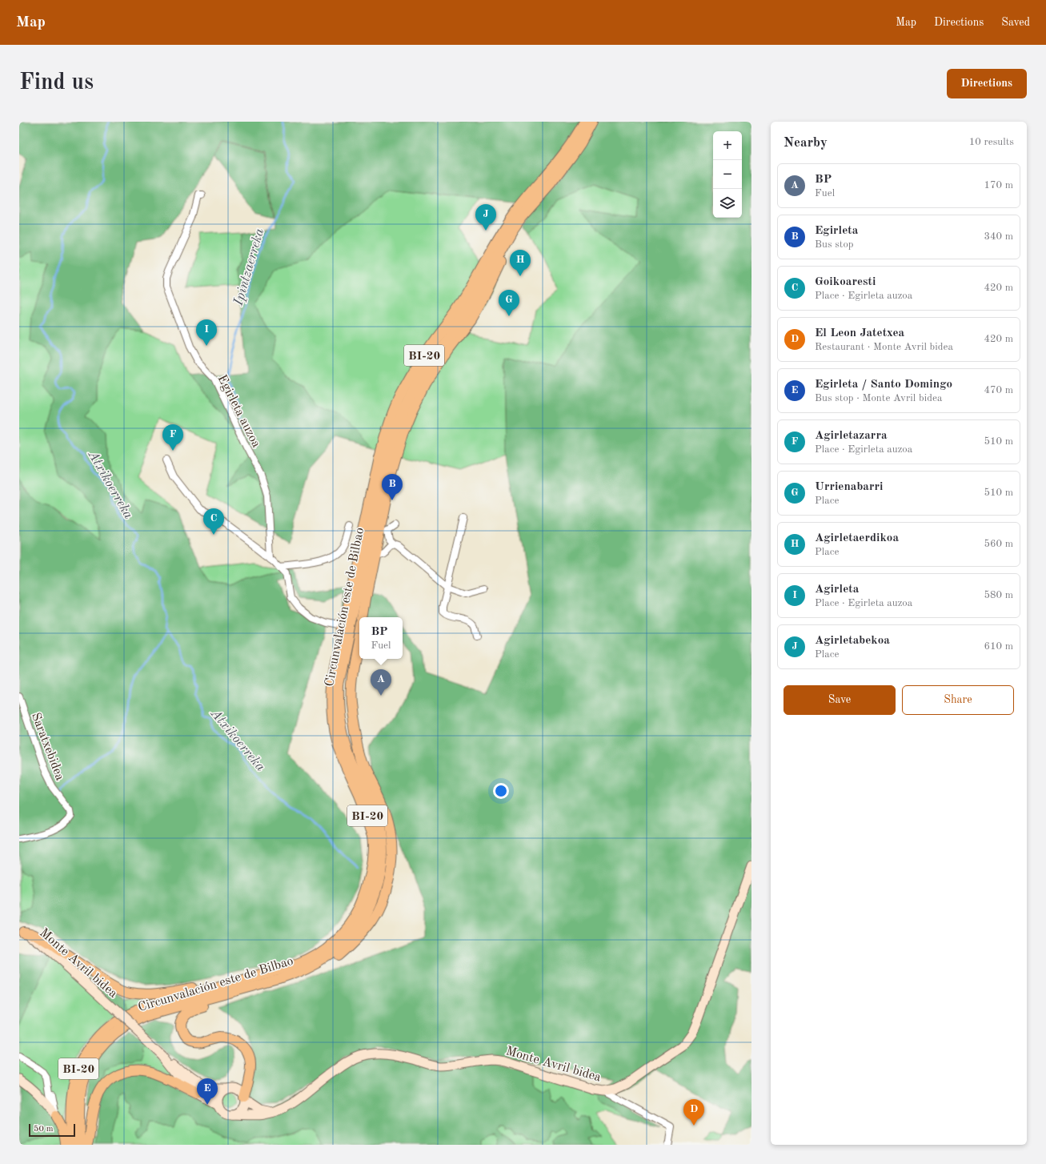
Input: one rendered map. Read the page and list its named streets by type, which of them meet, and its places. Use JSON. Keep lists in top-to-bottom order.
{
  "streets": {
    "main road": ["BI-20", "Circunvalación este de Bilbao"],
    "street": ["Egirleta auzoa", "Saratxebidea", "Monte Avril bidea"]
  },
  "water": ["Ipintzaerreka", "Atxikoerreka"],
  "scale_bar": "50 m",
  "page": {
    "header": "Map",
    "nav": ["Map", "Directions", "Saved"],
    "buttons": [
      "Directions",
      ["Save", "Share"]
    ],
    "title": "Find us",
    "heading": ["Nearby", "10 results"],
    "map_buttons": ["+", "−"],
    "list": [
      {
        "mark": "A",
        "name": "BP",
        "note": "Fuel",
        "value": "170 m"
      },
      {
        "mark": "B",
        "name": "Egirleta",
        "note": "Bus stop",
        "value": "340 m"
      },
      {
        "mark": "C",
        "name": "Goikoaresti",
        "note": "Place · Egirleta auzoa",
        "value": "420 m"
      },
      {
        "mark": "D",
        "name": "El Leon Jatetxea",
        "note": "Restaurant · Monte Avril bidea",
        "value": "420 m"
      },
      {
        "mark": "E",
        "name": "Egirleta / Santo Domingo",
        "note": "Bus stop · Monte Avril bidea",
        "value": "470 m"
      },
      {
        "mark": "F",
        "name": "Agirletazarra",
        "note": "Place · Egirleta auzoa",
        "value": "510 m"
      },
      {
        "mark": "G",
        "name": "Urrienabarri",
        "note": "Place",
        "value": "510 m"
      },
      {
        "mark": "H",
        "name": "Agirletaerdikoa",
        "note": "Place",
        "value": "560 m"
      },
      {
        "mark": "I",
        "name": "Agirleta",
        "note": "Place · Egirleta auzoa",
        "value": "580 m"
      },
      {
        "mark": "J",
        "name": "Agirletabekoa",
        "note": "Place",
        "value": "610 m"
      }
    ],
    "pins": [
      "J",
      "H",
      "G",
      "I",
      "F",
      "B",
      "C",
      "A",
      "E",
      "D"
    ],
    "popup": ["BP", "Fuel"],
    "scale": "50 m"
  }
}
